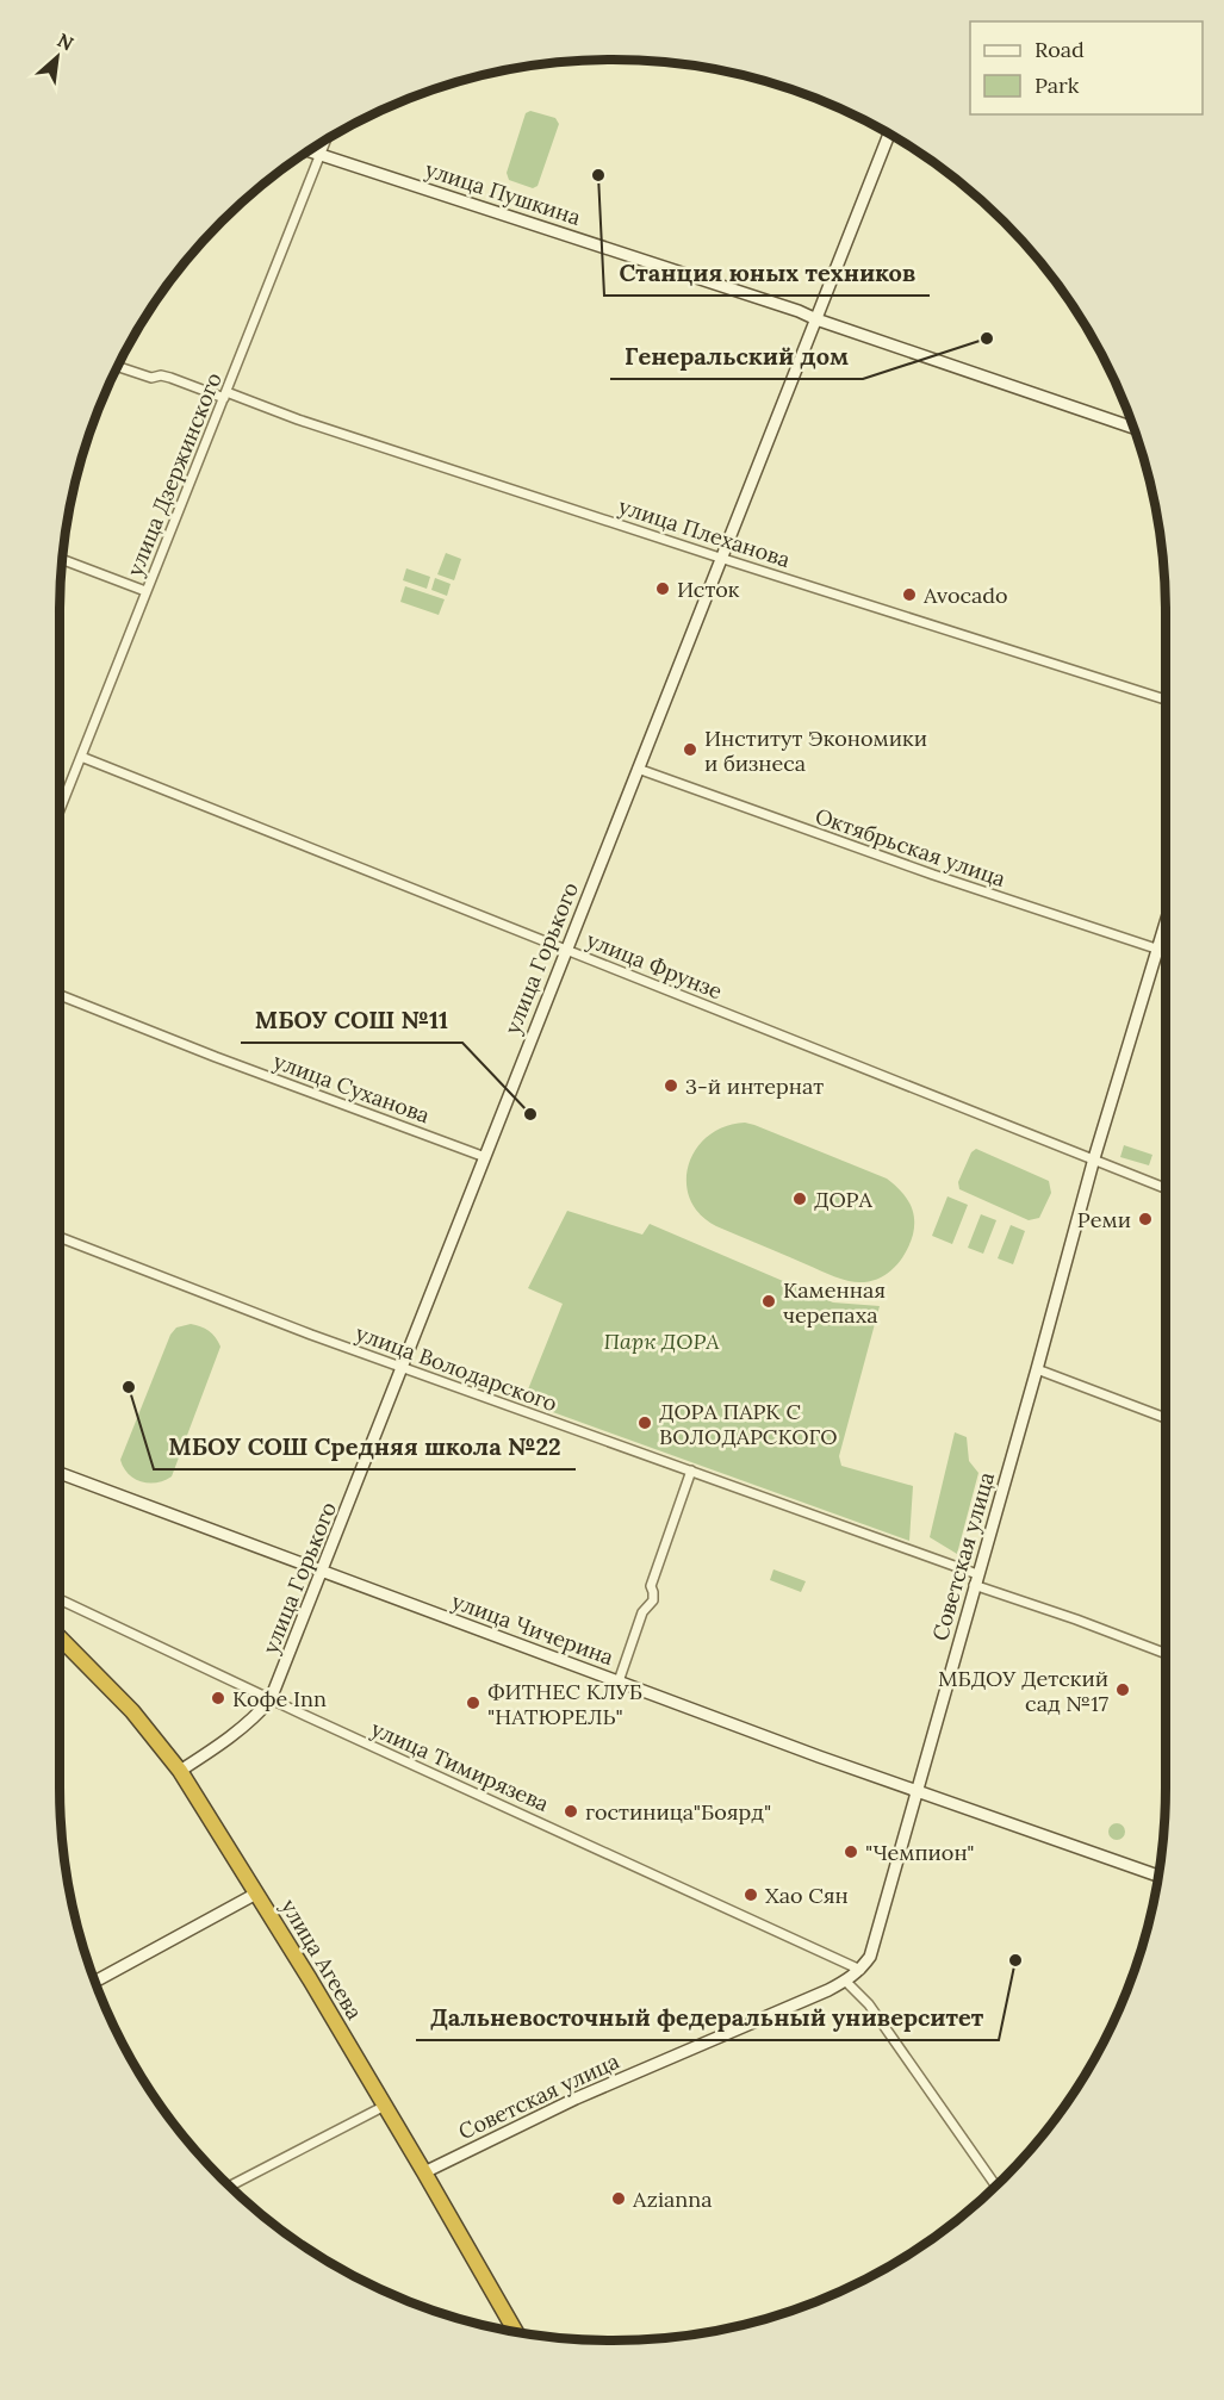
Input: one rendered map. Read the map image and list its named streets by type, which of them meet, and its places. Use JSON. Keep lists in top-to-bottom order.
{
  "streets": {
    "highway": ["улица Агеева"],
    "main road": [
      "улица Пушкина",
      "улица Горького",
      "Советская улица",
      "улица Чичерина"
    ],
    "street": [
      "улица Дзержинского",
      "улица Плеханова",
      "Октябрьская улица",
      "улица Фрунзе",
      "улица Суханова",
      "улица Володарского",
      "улица Тимирязева"
    ]
  },
  "crossings": [
    ["улица Пушкина", "улица Дзержинского"],
    ["улица Пушкина", "улица Горького"],
    ["улица Дзержинского", "улица Плеханова"],
    ["улица Дзержинского", "улица Фрунзе"],
    ["улица Плеханова", "улица Горького"],
    ["Октябрьская улица", "улица Горького"],
    ["Октябрьская улица", "Советская улица"],
    ["улица Горького", "улица Фрунзе"],
    ["улица Горького", "улица Суханова"],
    ["улица Горького", "улица Володарского"],
    ["улица Горького", "улица Чичерина"],
    ["улица Горького", "улица Тимирязева"],
    ["улица Горького", "улица Агеева"],
    ["улица Фрунзе", "Советская улица"],
    ["улица Володарского", "Советская улица"],
    ["Советская улица", "улица Чичерина"],
    ["Советская улица", "улица Тимирязева"],
    ["Советская улица", "улица Агеева"]
  ],
  "parks": ["Парк ДОРА"],
  "places": [
    "Станция юных техников",
    "Генеральский дом",
    "Исток",
    "Avocado",
    "Институт Экономики и бизнеса",
    "3-й интернат",
    "МБОУ СОШ №11",
    "ДОРА",
    "Реми",
    "Каменная черепаха",
    "МБОУ СОШ Средняя школа №22",
    "ДОРА ПАРК С ВОЛОДАРСКОГО",
    "МБДОУ Детский сад №17",
    "Кофе Inn",
    "ФИТНЕС КЛУБ \"НАТЮРЕЛЬ\"",
    "гостиница\"Боярд\"",
    "\"Чемпион\"",
    "Хао Сян",
    "Дальневосточный федеральный университет",
    "Azianna"
  ],
  "legend": ["Road", "Park"],
  "north": "top right"
}
